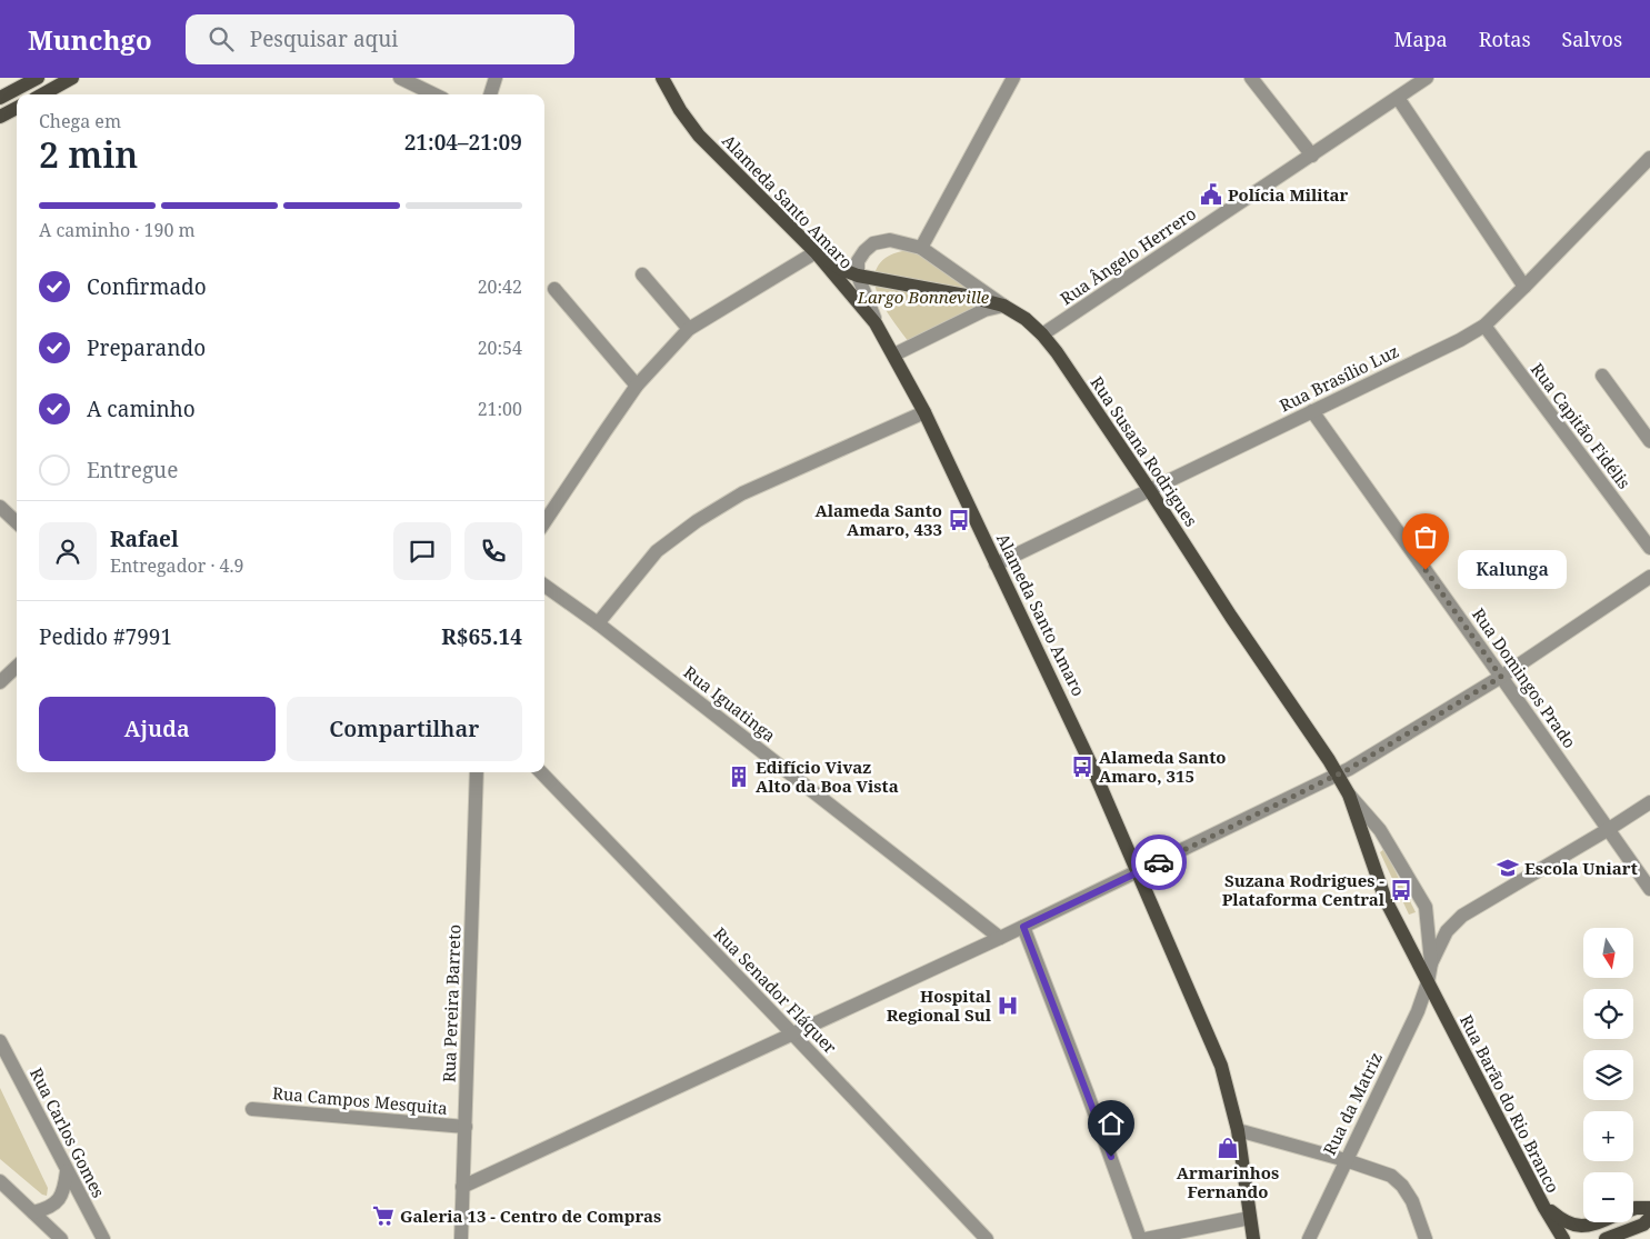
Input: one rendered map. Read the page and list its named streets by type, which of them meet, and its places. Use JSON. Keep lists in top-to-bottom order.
{
  "streets": {
    "main road": ["Alameda Santo Amaro", "Rua Susana Rodrigues", "Rua Barão do Rio Branco"],
    "street": [
      "Rua Ângelo Herrero",
      "Rua Brasílio Luz",
      "Rua Capitão Fidélis",
      "Rua Domingos Prado",
      "Rua Iguatinga",
      "Rua Senador Fláquer",
      "Rua Pereira Barreto",
      "Rua Campos Mesquita",
      "Rua da Matriz",
      "Rua Carlos Gomes"
    ]
  },
  "crossings": [
    ["Alameda Santo Amaro", "Rua Brasílio Luz"],
    ["Alameda Santo Amaro", "Rua Susana Rodrigues"],
    ["Rua Ângelo Herrero", "Rua Susana Rodrigues"],
    ["Rua Brasílio Luz", "Rua Capitão Fidélis"],
    ["Rua Brasílio Luz", "Rua Susana Rodrigues"],
    ["Rua Brasílio Luz", "Rua Domingos Prado"],
    ["Rua Susana Rodrigues", "Rua da Matriz"],
    ["Rua Susana Rodrigues", "Rua Barão do Rio Branco"],
    ["Rua Pereira Barreto", "Rua Campos Mesquita"],
    ["Rua da Matriz", "Rua Barão do Rio Branco"]
  ],
  "parks": ["Largo Bonneville"],
  "places": {
    "public building": ["Polícia Militar"],
    "bus stop": ["Alameda Santo Amaro, 433", "Alameda Santo Amaro, 315", "Suzana Rodrigues - Plataforma Central"],
    "other": ["Kalunga"],
    "building": ["Edifício Vivaz Alto da Boa Vista"],
    "school or university": ["Escola Uniart"],
    "hospital": ["Hospital Regional Sul"],
    "shop": ["Armarinhos Fernando"],
    "supermarket": ["Galeria 13 - Centro de Compras"]
  },
  "north": "bottom",
  "page": {
    "header": "Munchgo",
    "search": "Pesquisar aqui",
    "nav": ["Mapa", "Rotas", "Salvos"],
    "heading": ["2 min", "Chega em", "21:04–21:09"],
    "panel": [
      "Rafael",
      "Entregador · 4.9",
      "Pedido #7991",
      "R$65.14"
    ],
    "bar": "A caminho · 190 m",
    "list": [
      ["Confirmado", "20:42"],
      ["Preparando", "20:54"],
      ["A caminho", "21:00"],
      "Entregue"
    ],
    "bubble": "Kalunga",
    "buttons": ["Ajuda", "Compartilhar"],
    "map_buttons": ["+", "−"]
  }
}
